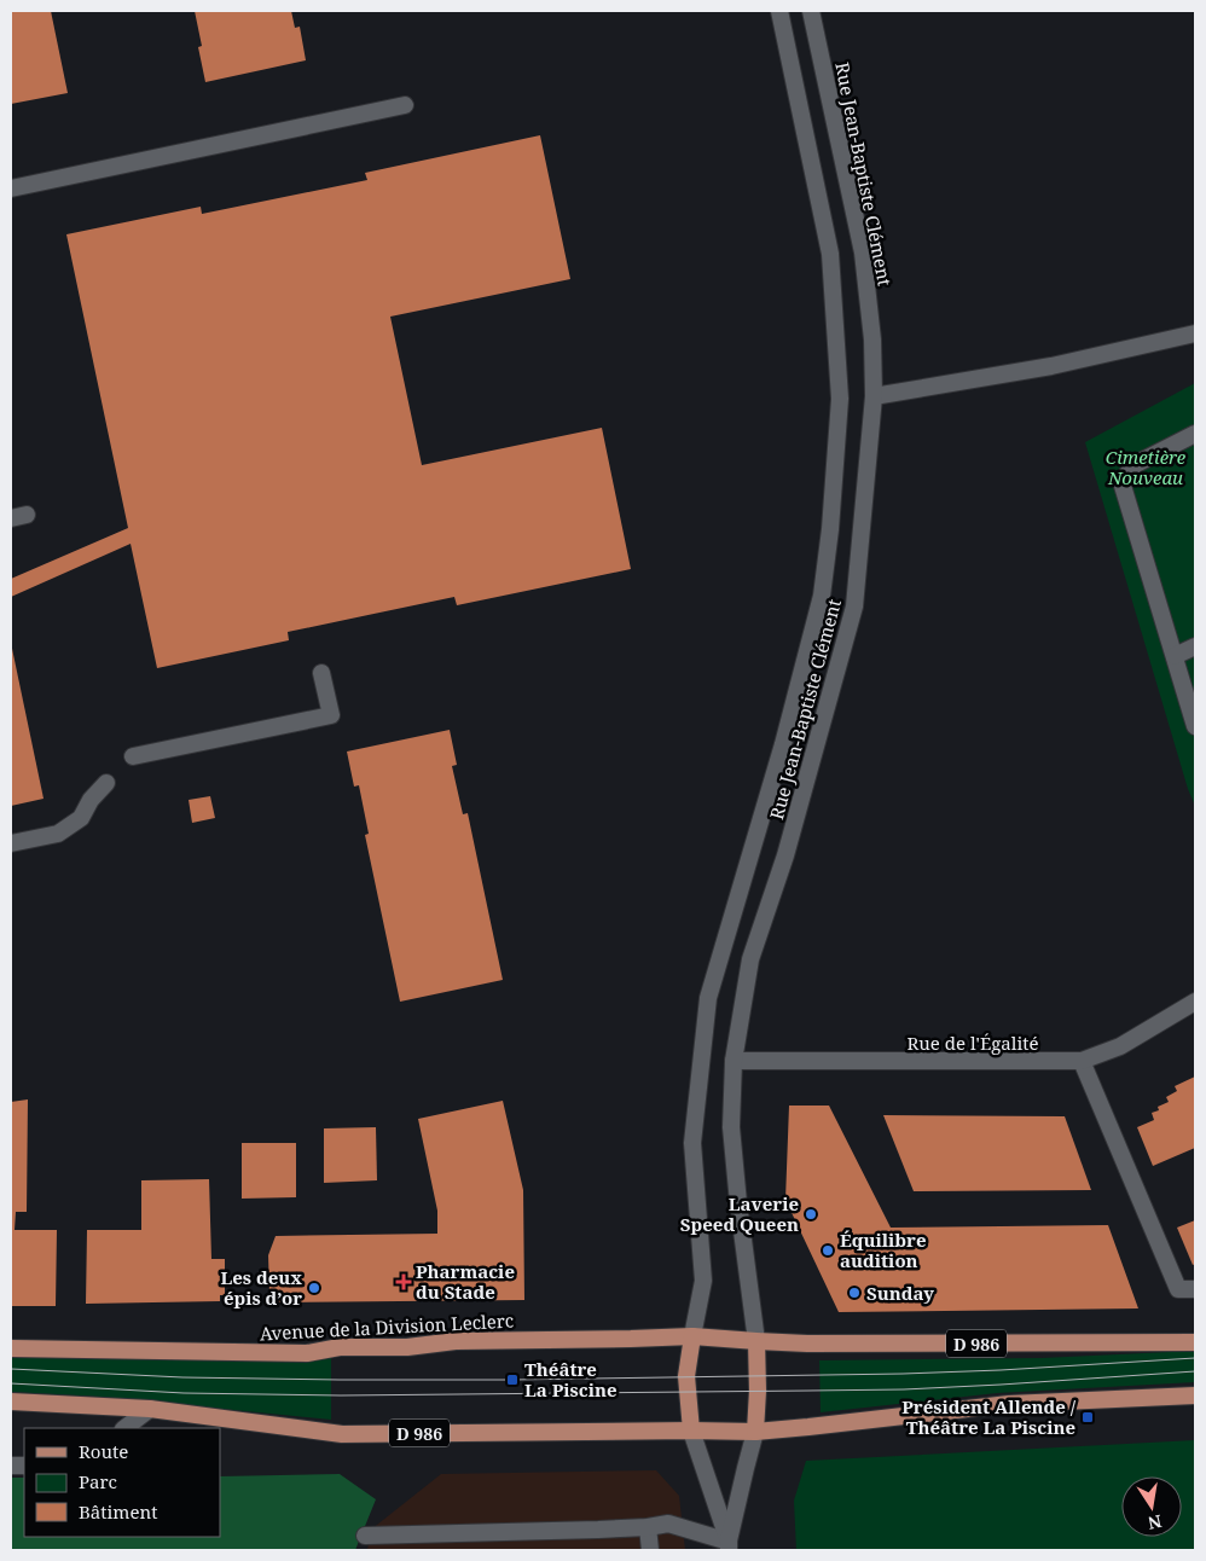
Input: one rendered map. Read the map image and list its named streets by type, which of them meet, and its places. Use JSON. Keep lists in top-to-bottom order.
{
  "streets": {
    "main road": [
      "Rue Jean-Baptiste Clément",
      "Rue de l'Égalité",
      "Avenue de la Division Leclerc",
      "D 986"
    ]
  },
  "crossings": [
    ["Rue Jean-Baptiste Clément", "Rue de l'Égalité"],
    ["Rue Jean-Baptiste Clément", "Avenue de la Division Leclerc"],
    ["Rue Jean-Baptiste Clément", "D 986"],
    ["Avenue de la Division Leclerc", "D 986"]
  ],
  "parks": ["Cimetière Nouveau"],
  "places": {
    "other": [
      "Laverie Speed Queen",
      "Équilibre audition",
      "Les deux épis d’or",
      "Sunday"
    ],
    "health": ["Pharmacie du Stade"],
    "transit": ["Théâtre La Piscine", "Président Allende / Théâtre La Piscine"]
  },
  "legend": ["Route", "Parc", "Bâtiment"],
  "north": "bottom"
}
